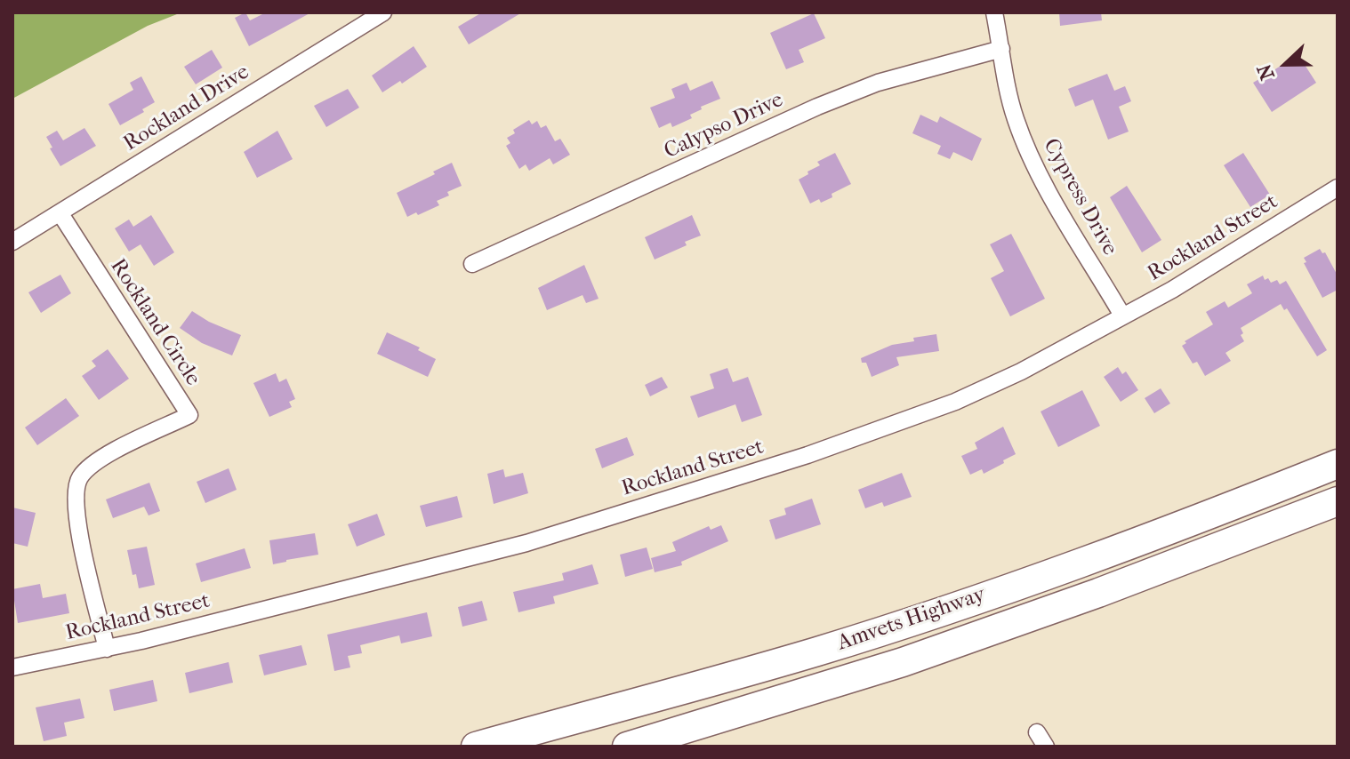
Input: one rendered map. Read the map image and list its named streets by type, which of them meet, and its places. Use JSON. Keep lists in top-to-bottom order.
{
  "streets": {
    "highway": ["Amvets Highway"],
    "street": [
      "Rockland Drive",
      "Calypso Drive",
      "Cypress Drive",
      "Rockland Street",
      "Rockland Circle"
    ]
  },
  "crossings": [
    ["Rockland Drive", "Rockland Circle"],
    ["Calypso Drive", "Cypress Drive"],
    ["Cypress Drive", "Rockland Street"],
    ["Rockland Street", "Rockland Circle"]
  ],
  "north": "left"
}
